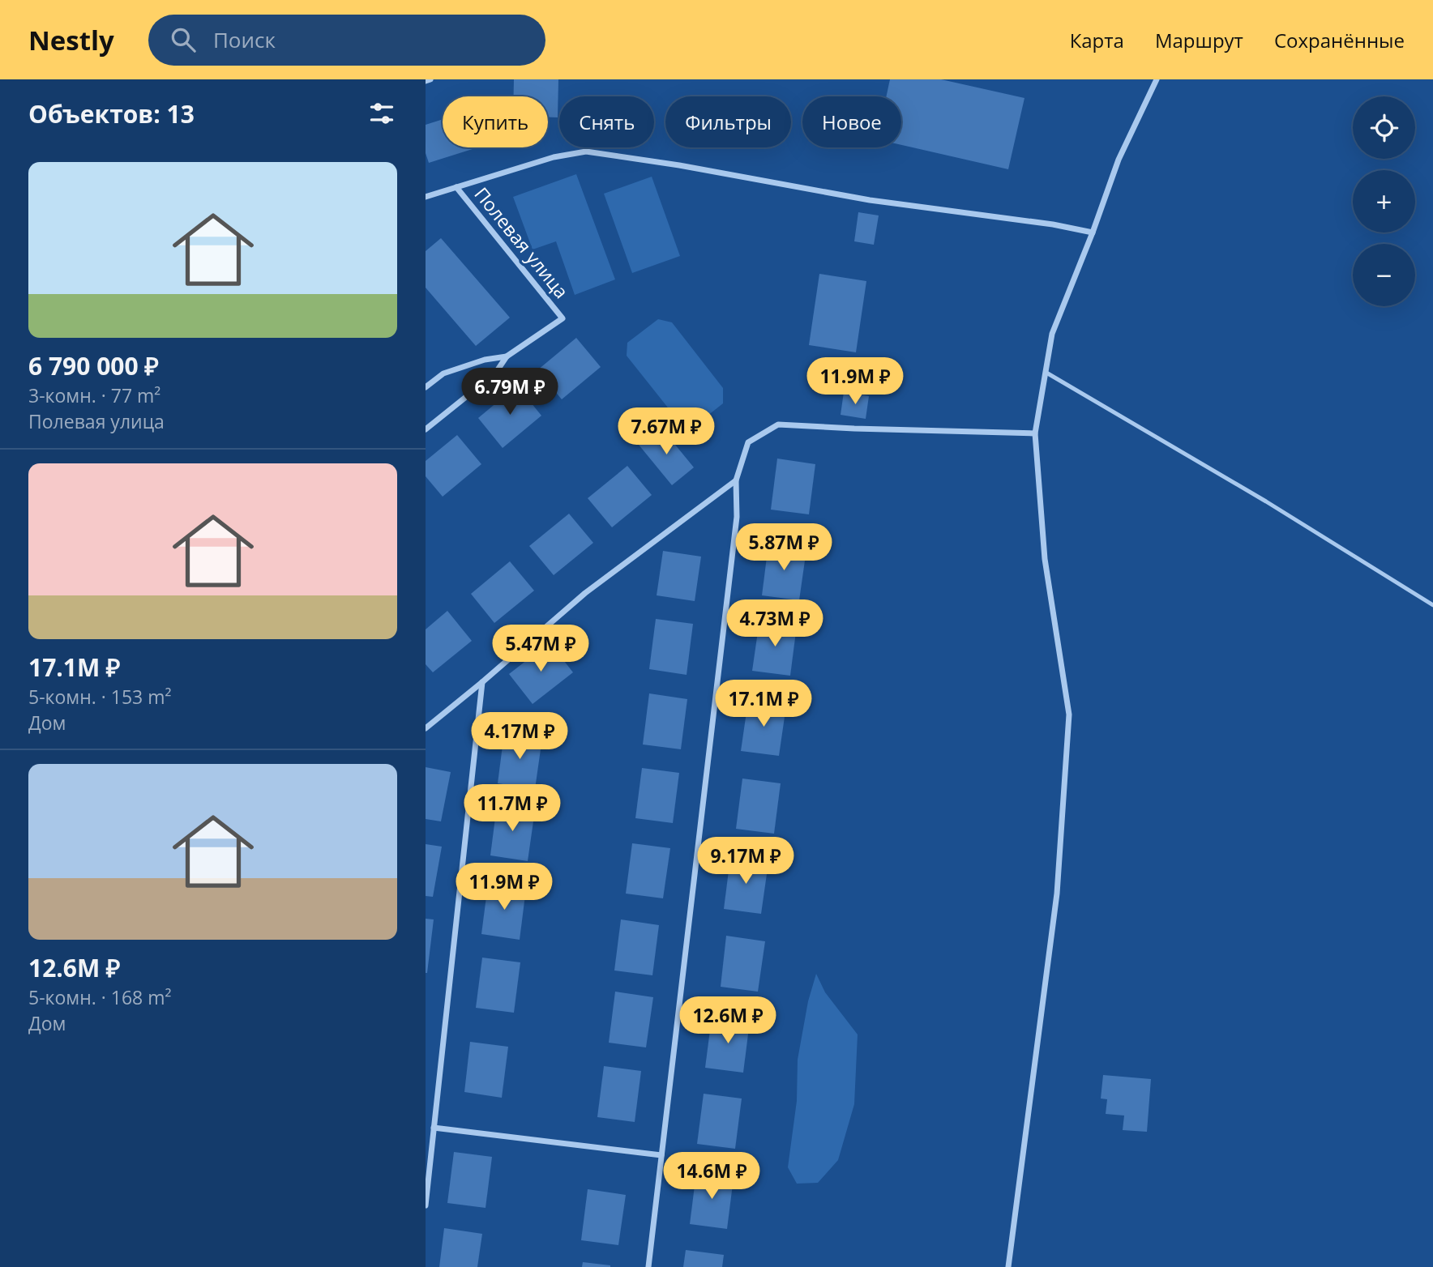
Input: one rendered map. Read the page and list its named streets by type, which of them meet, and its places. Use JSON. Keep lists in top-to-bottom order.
{
  "streets": {
    "street": ["Полевая улица"]
  },
  "page": {
    "header": "Nestly",
    "search": "Поиск",
    "nav": ["Карта", "Маршрут", "Сохранённые"],
    "heading": "Объектов: 13",
    "map_buttons": ["+", "−"],
    "chip": [
      "Купить",
      "Снять",
      "Фильтры",
      "Новое"
    ],
    "list": [
      {
        "name": "6 790 000 ₽",
        "note": "3-комн. · 77 m² · Полевая улица"
      },
      {
        "name": "17.1M ₽",
        "note": "5-комн. · 153 m² · Дом"
      },
      {
        "name": "12.6M ₽",
        "note": "5-комн. · 168 m² · Дом"
      }
    ],
    "price": [
      "11.9M ₽",
      "6.79M ₽",
      "7.67M ₽",
      "5.87M ₽",
      "4.73M ₽",
      "5.47M ₽",
      "17.1M ₽",
      "4.17M ₽",
      "11.7M ₽",
      "9.17M ₽",
      "11.9M ₽",
      "12.6M ₽",
      "14.6M ₽"
    ]
  }
}
